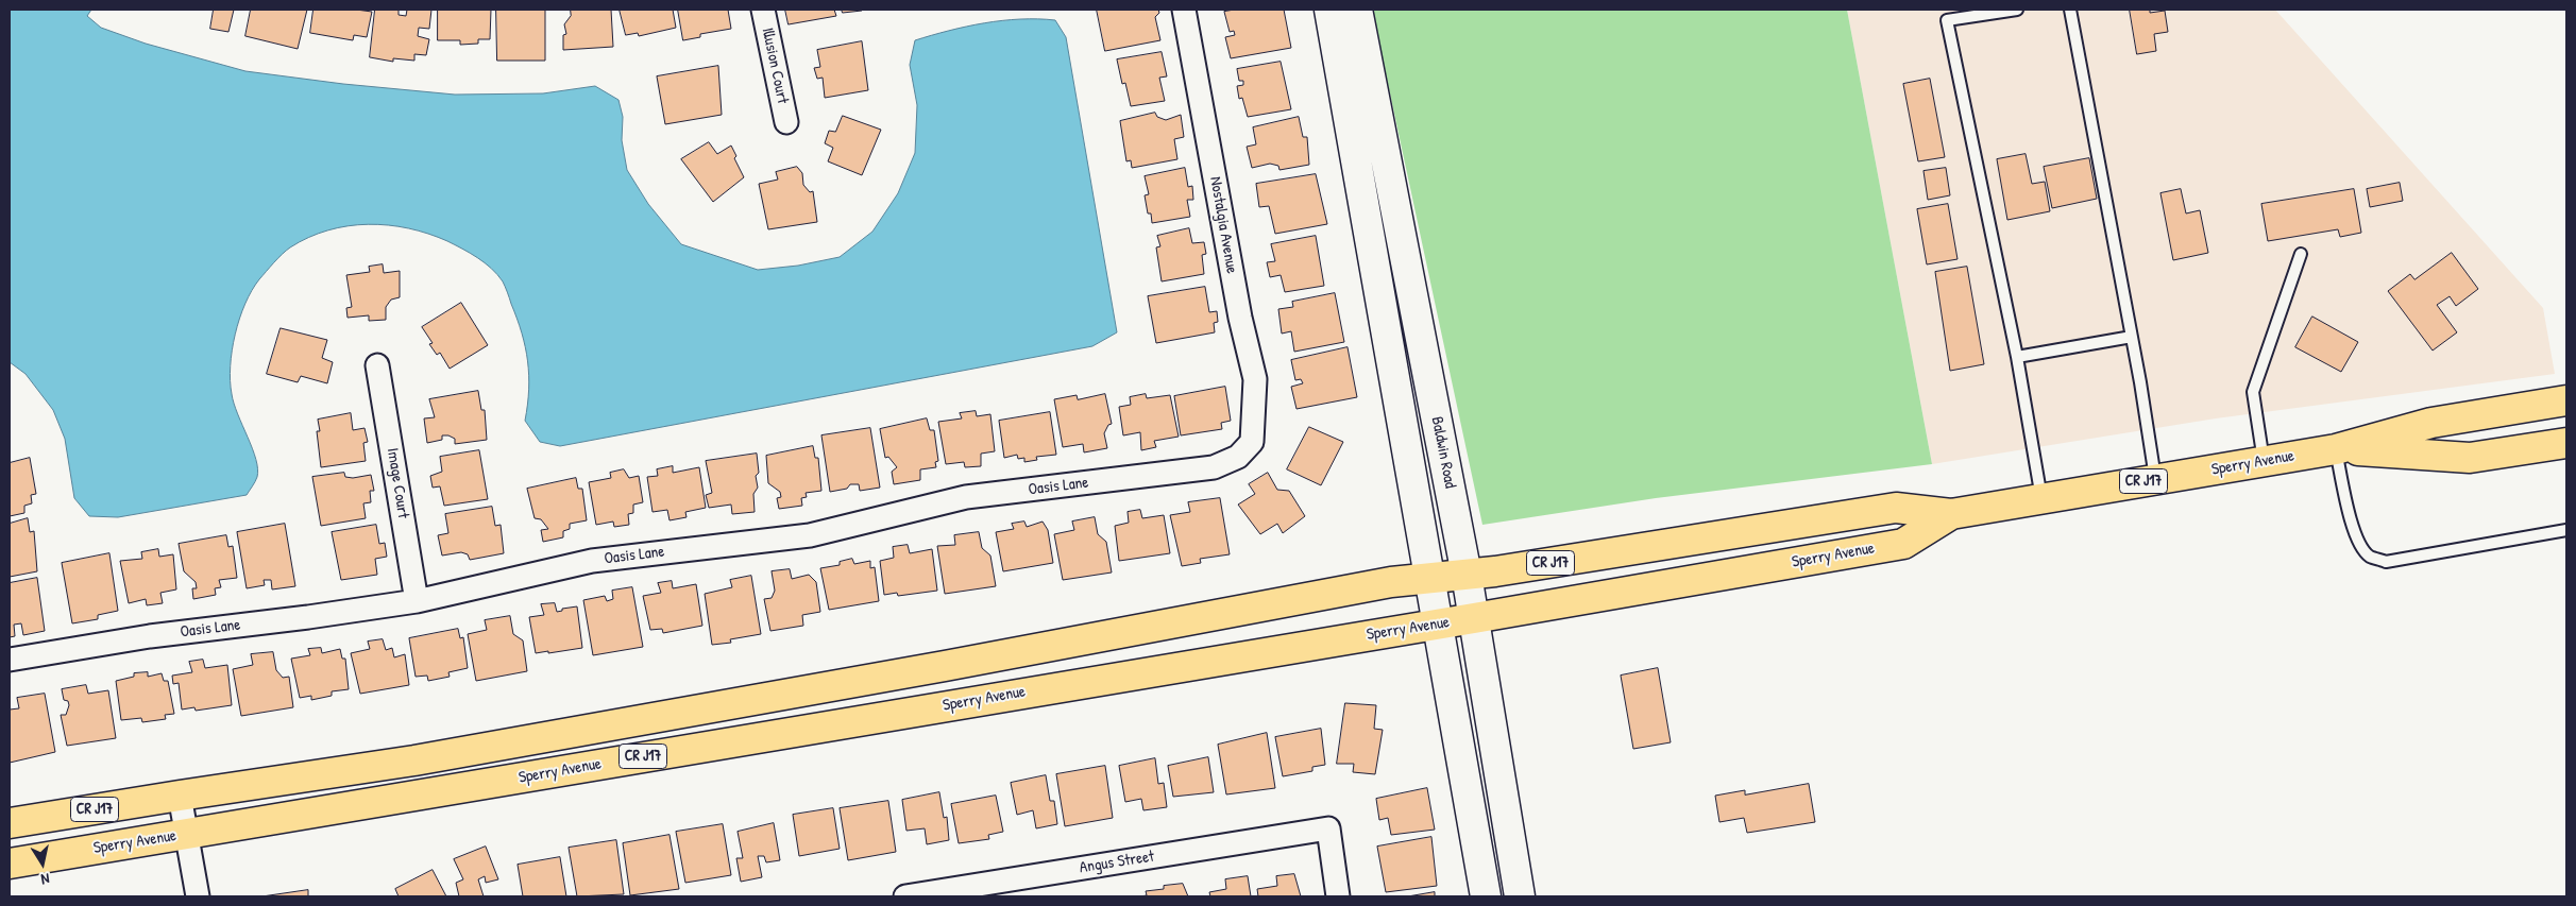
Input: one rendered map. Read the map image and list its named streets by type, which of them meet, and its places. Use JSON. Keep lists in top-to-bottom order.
{
  "streets": {
    "main road": ["Baldwin Road", "Sperry Avenue", "CR J17"],
    "street": [
      "Illusion Court",
      "Nostalgia Avenue",
      "Image Court",
      "Oasis Lane",
      "Angus Street"
    ]
  },
  "crossings": [
    ["Nostalgia Avenue", "Oasis Lane"],
    ["Baldwin Road", "Sperry Avenue"],
    ["Image Court", "Oasis Lane"]
  ],
  "north": "bottom"
}
